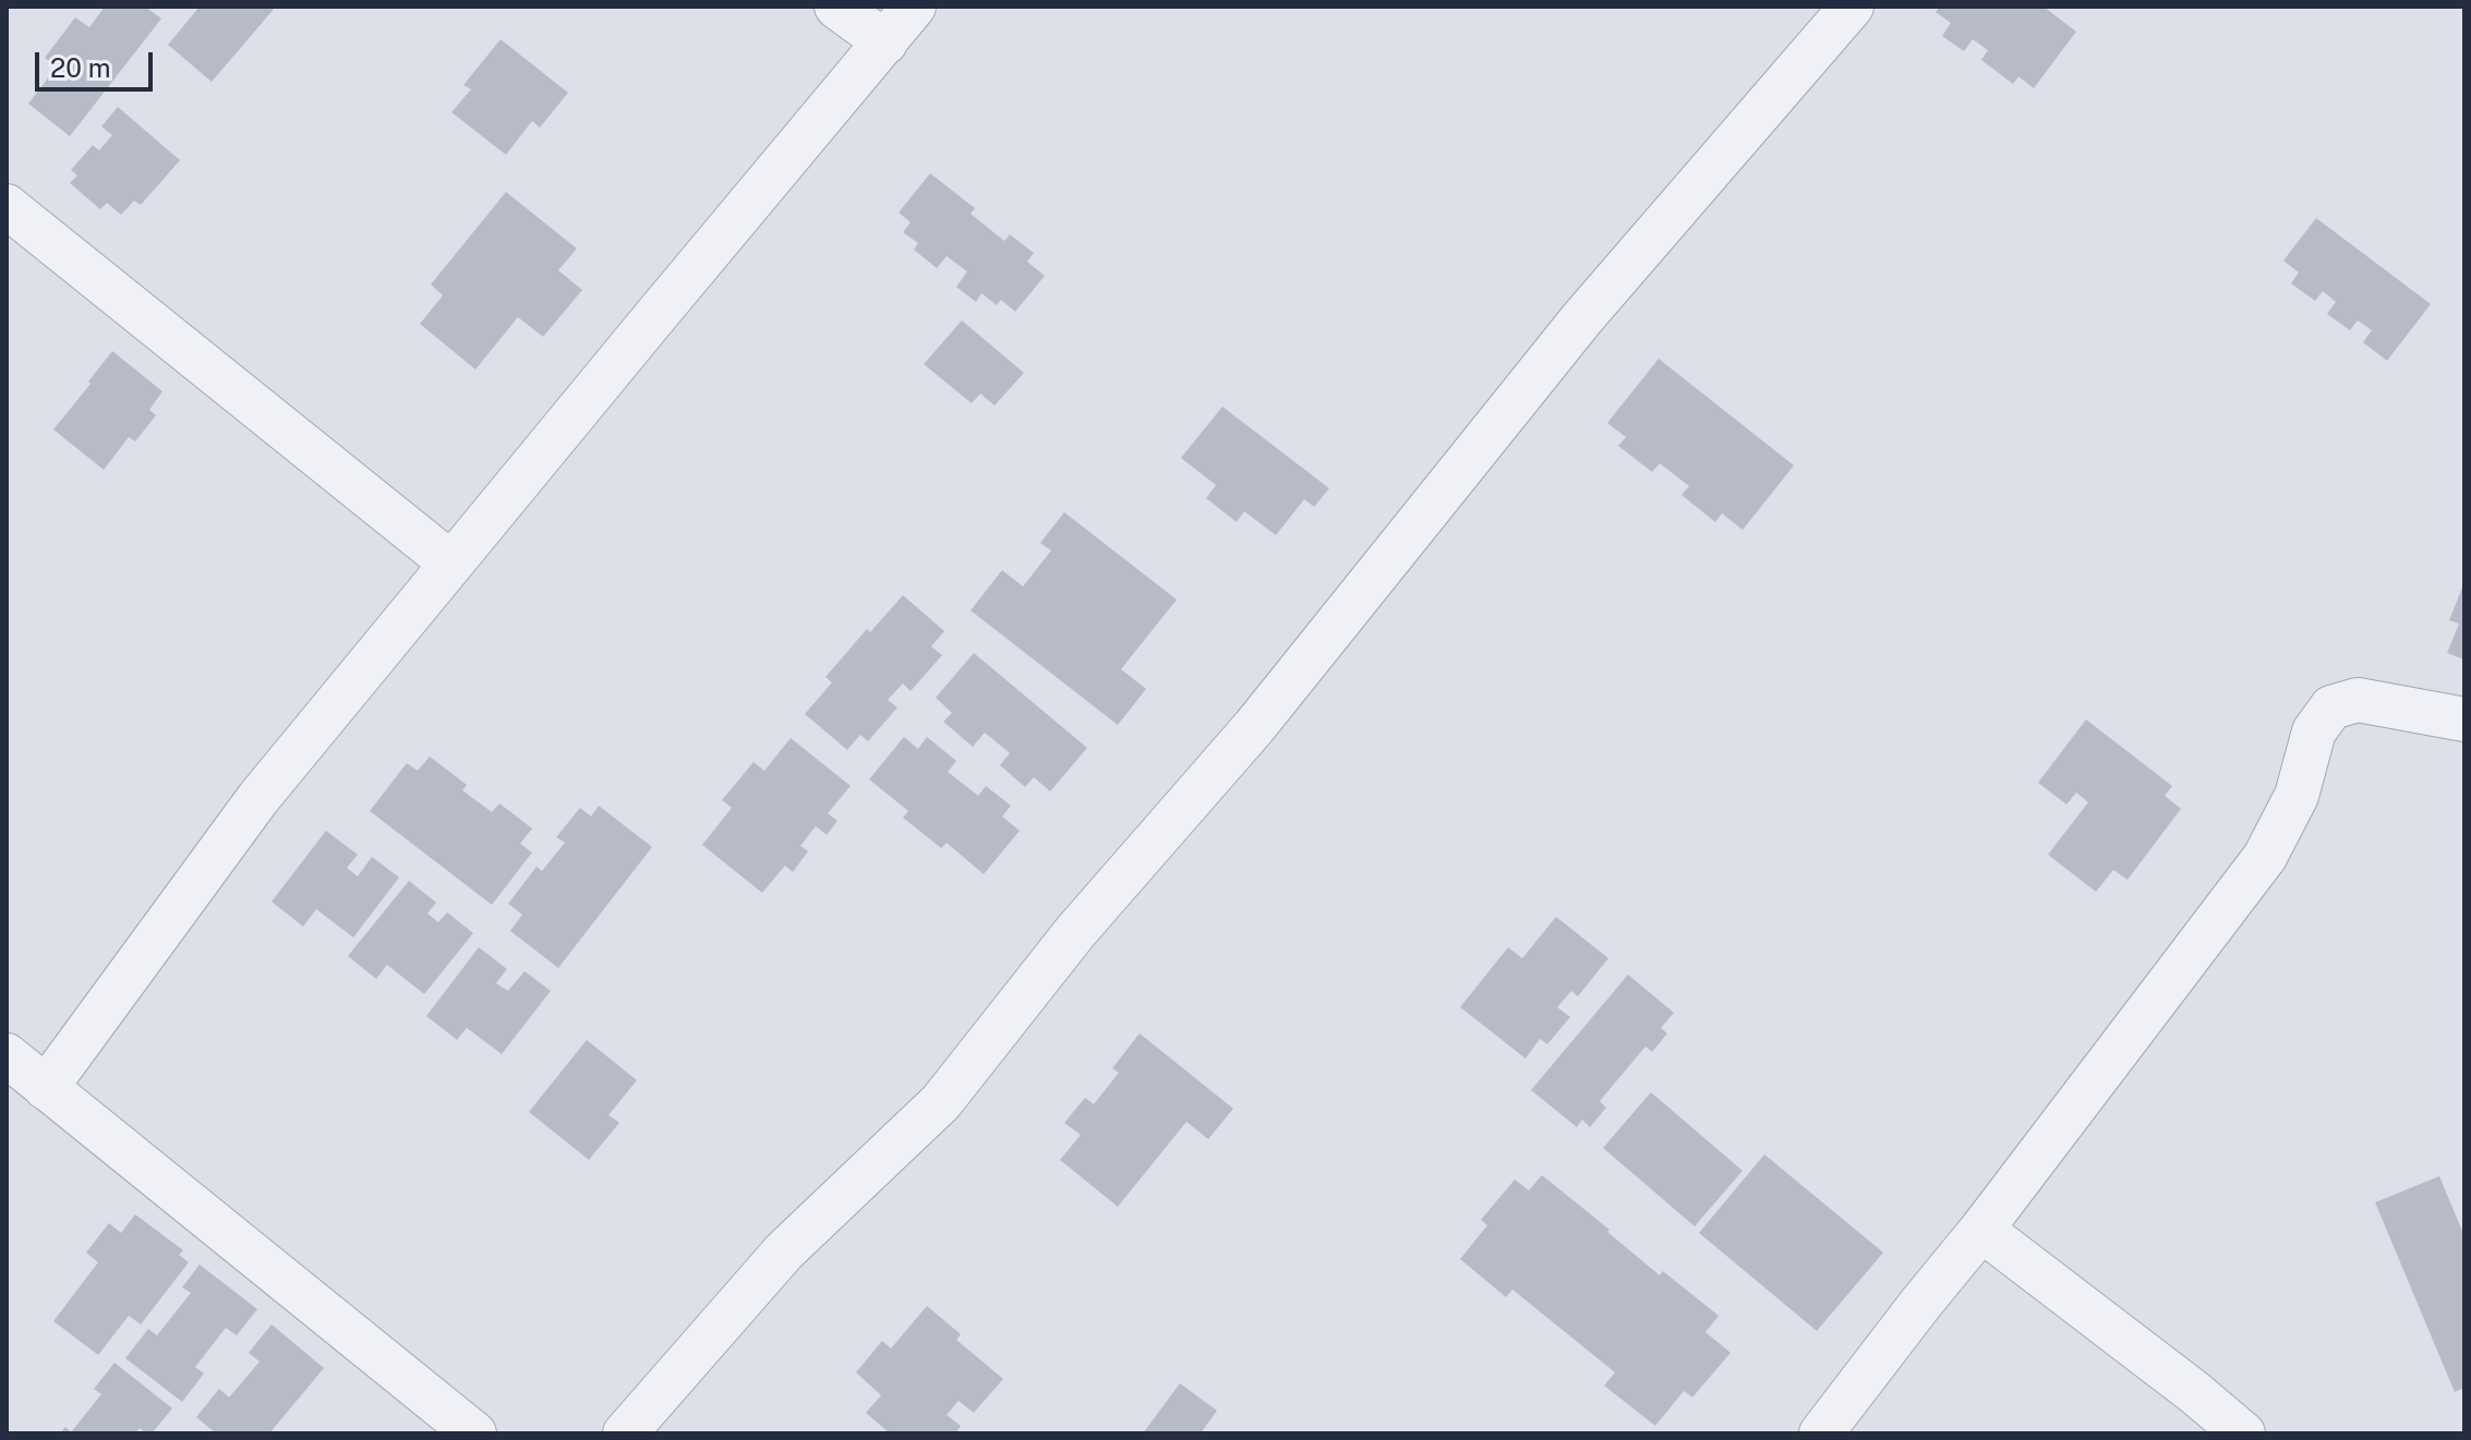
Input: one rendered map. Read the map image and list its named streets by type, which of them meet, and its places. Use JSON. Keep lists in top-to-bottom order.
{
  "scale_bar": "20 m"
}
